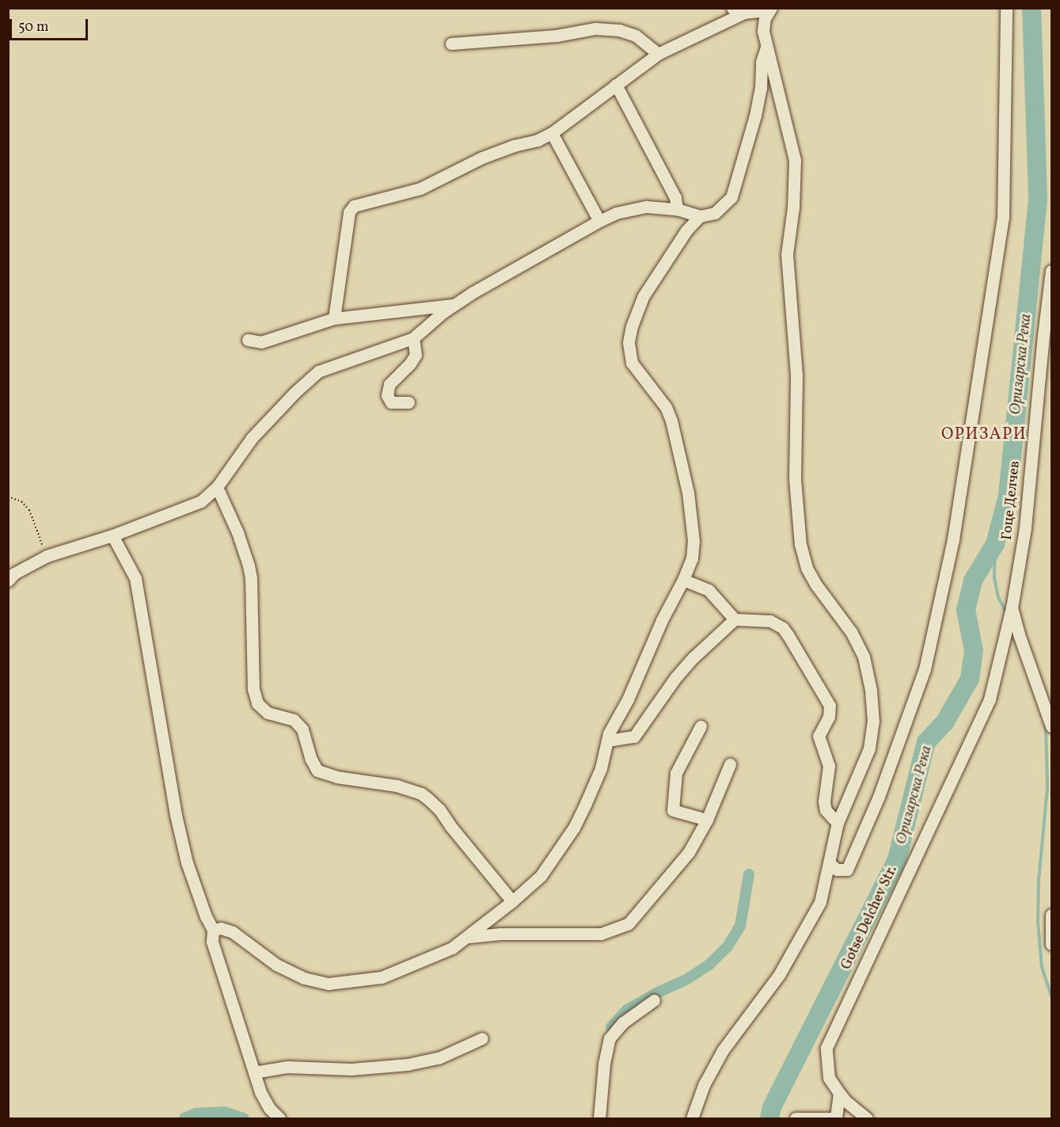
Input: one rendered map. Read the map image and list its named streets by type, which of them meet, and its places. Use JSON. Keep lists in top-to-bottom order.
{
  "streets": {
    "street": ["Гоце Делчев", "Gotse Delchev Str."]
  },
  "crossings": [
    ["Гоце Делчев", "Gotse Delchev Str."]
  ],
  "districts": ["ОРИЗАРИ"],
  "water": ["Оризарска Река"],
  "scale_bar": "50 m"
}
